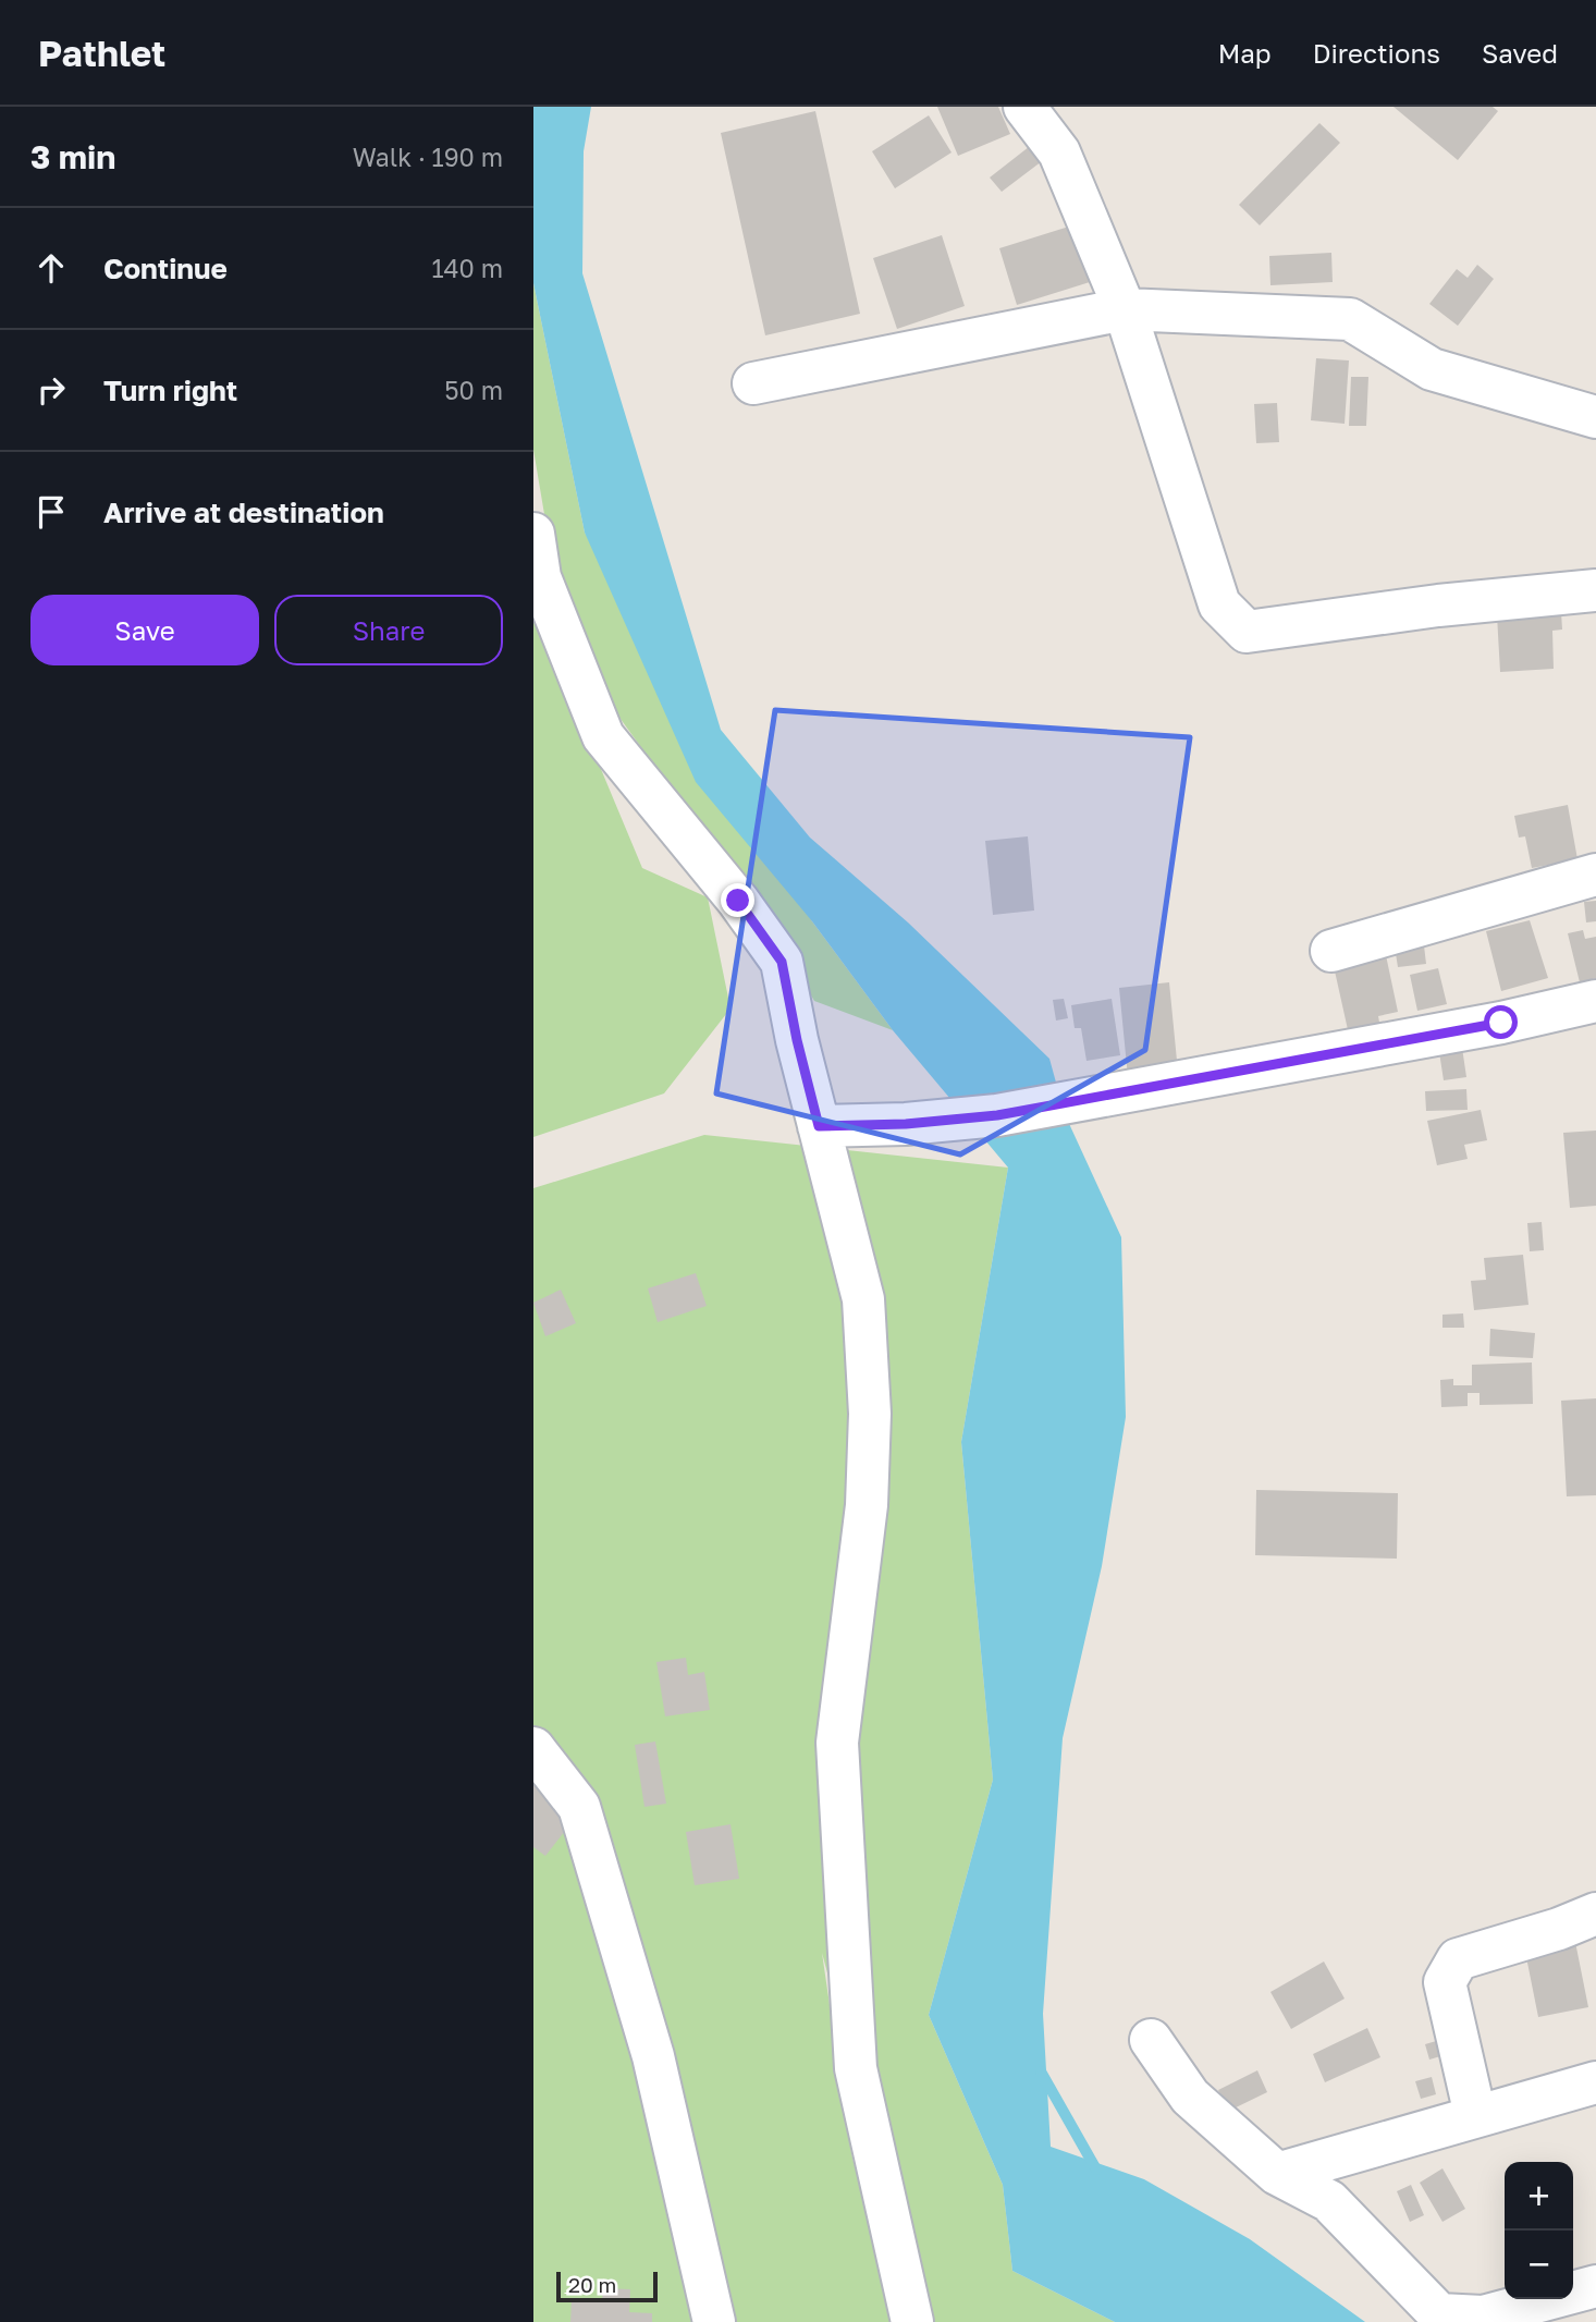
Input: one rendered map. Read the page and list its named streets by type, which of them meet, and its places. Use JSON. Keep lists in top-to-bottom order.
{
  "scale_bar": "20 m",
  "page": {
    "header": "Pathlet",
    "nav": ["Map", "Directions", "Saved"],
    "heading": ["3 min", "Walk · 190 m"],
    "list": [
      ["Continue", "140 m"],
      ["Turn right", "50 m"],
      "Arrive at destination"
    ],
    "buttons": ["Save", "Share"],
    "map_buttons": ["+", "−"],
    "scale": "20 m"
  }
}
